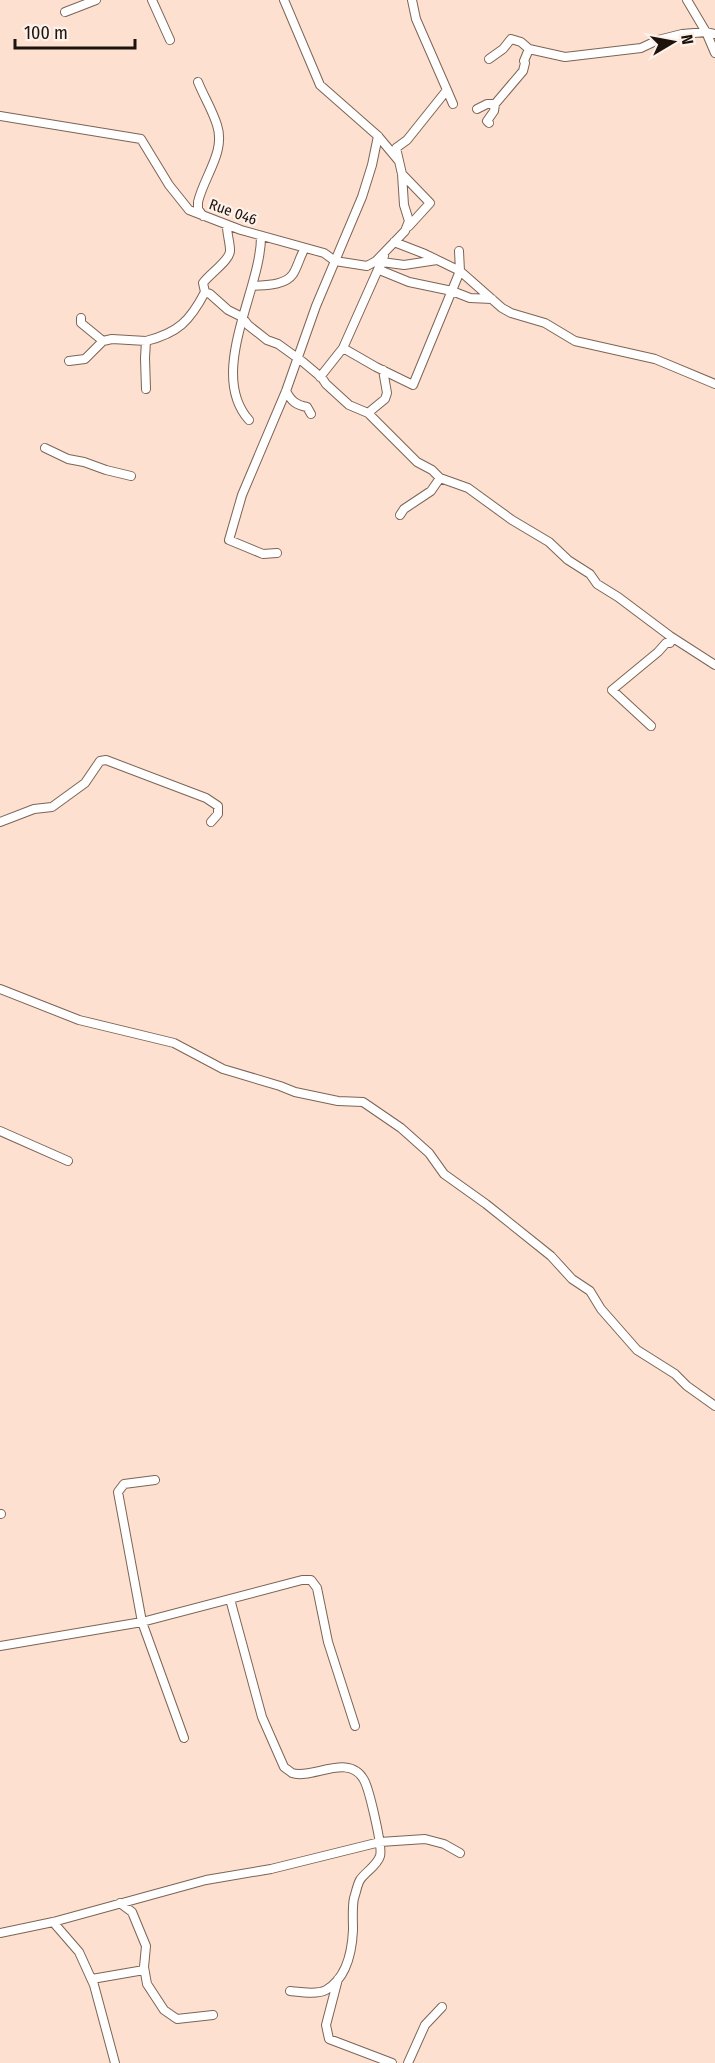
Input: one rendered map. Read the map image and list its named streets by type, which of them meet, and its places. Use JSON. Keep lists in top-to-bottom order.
{
  "streets": {
    "street": ["Rue 046"]
  },
  "scale_bar": "100 m",
  "north": "right"
}
